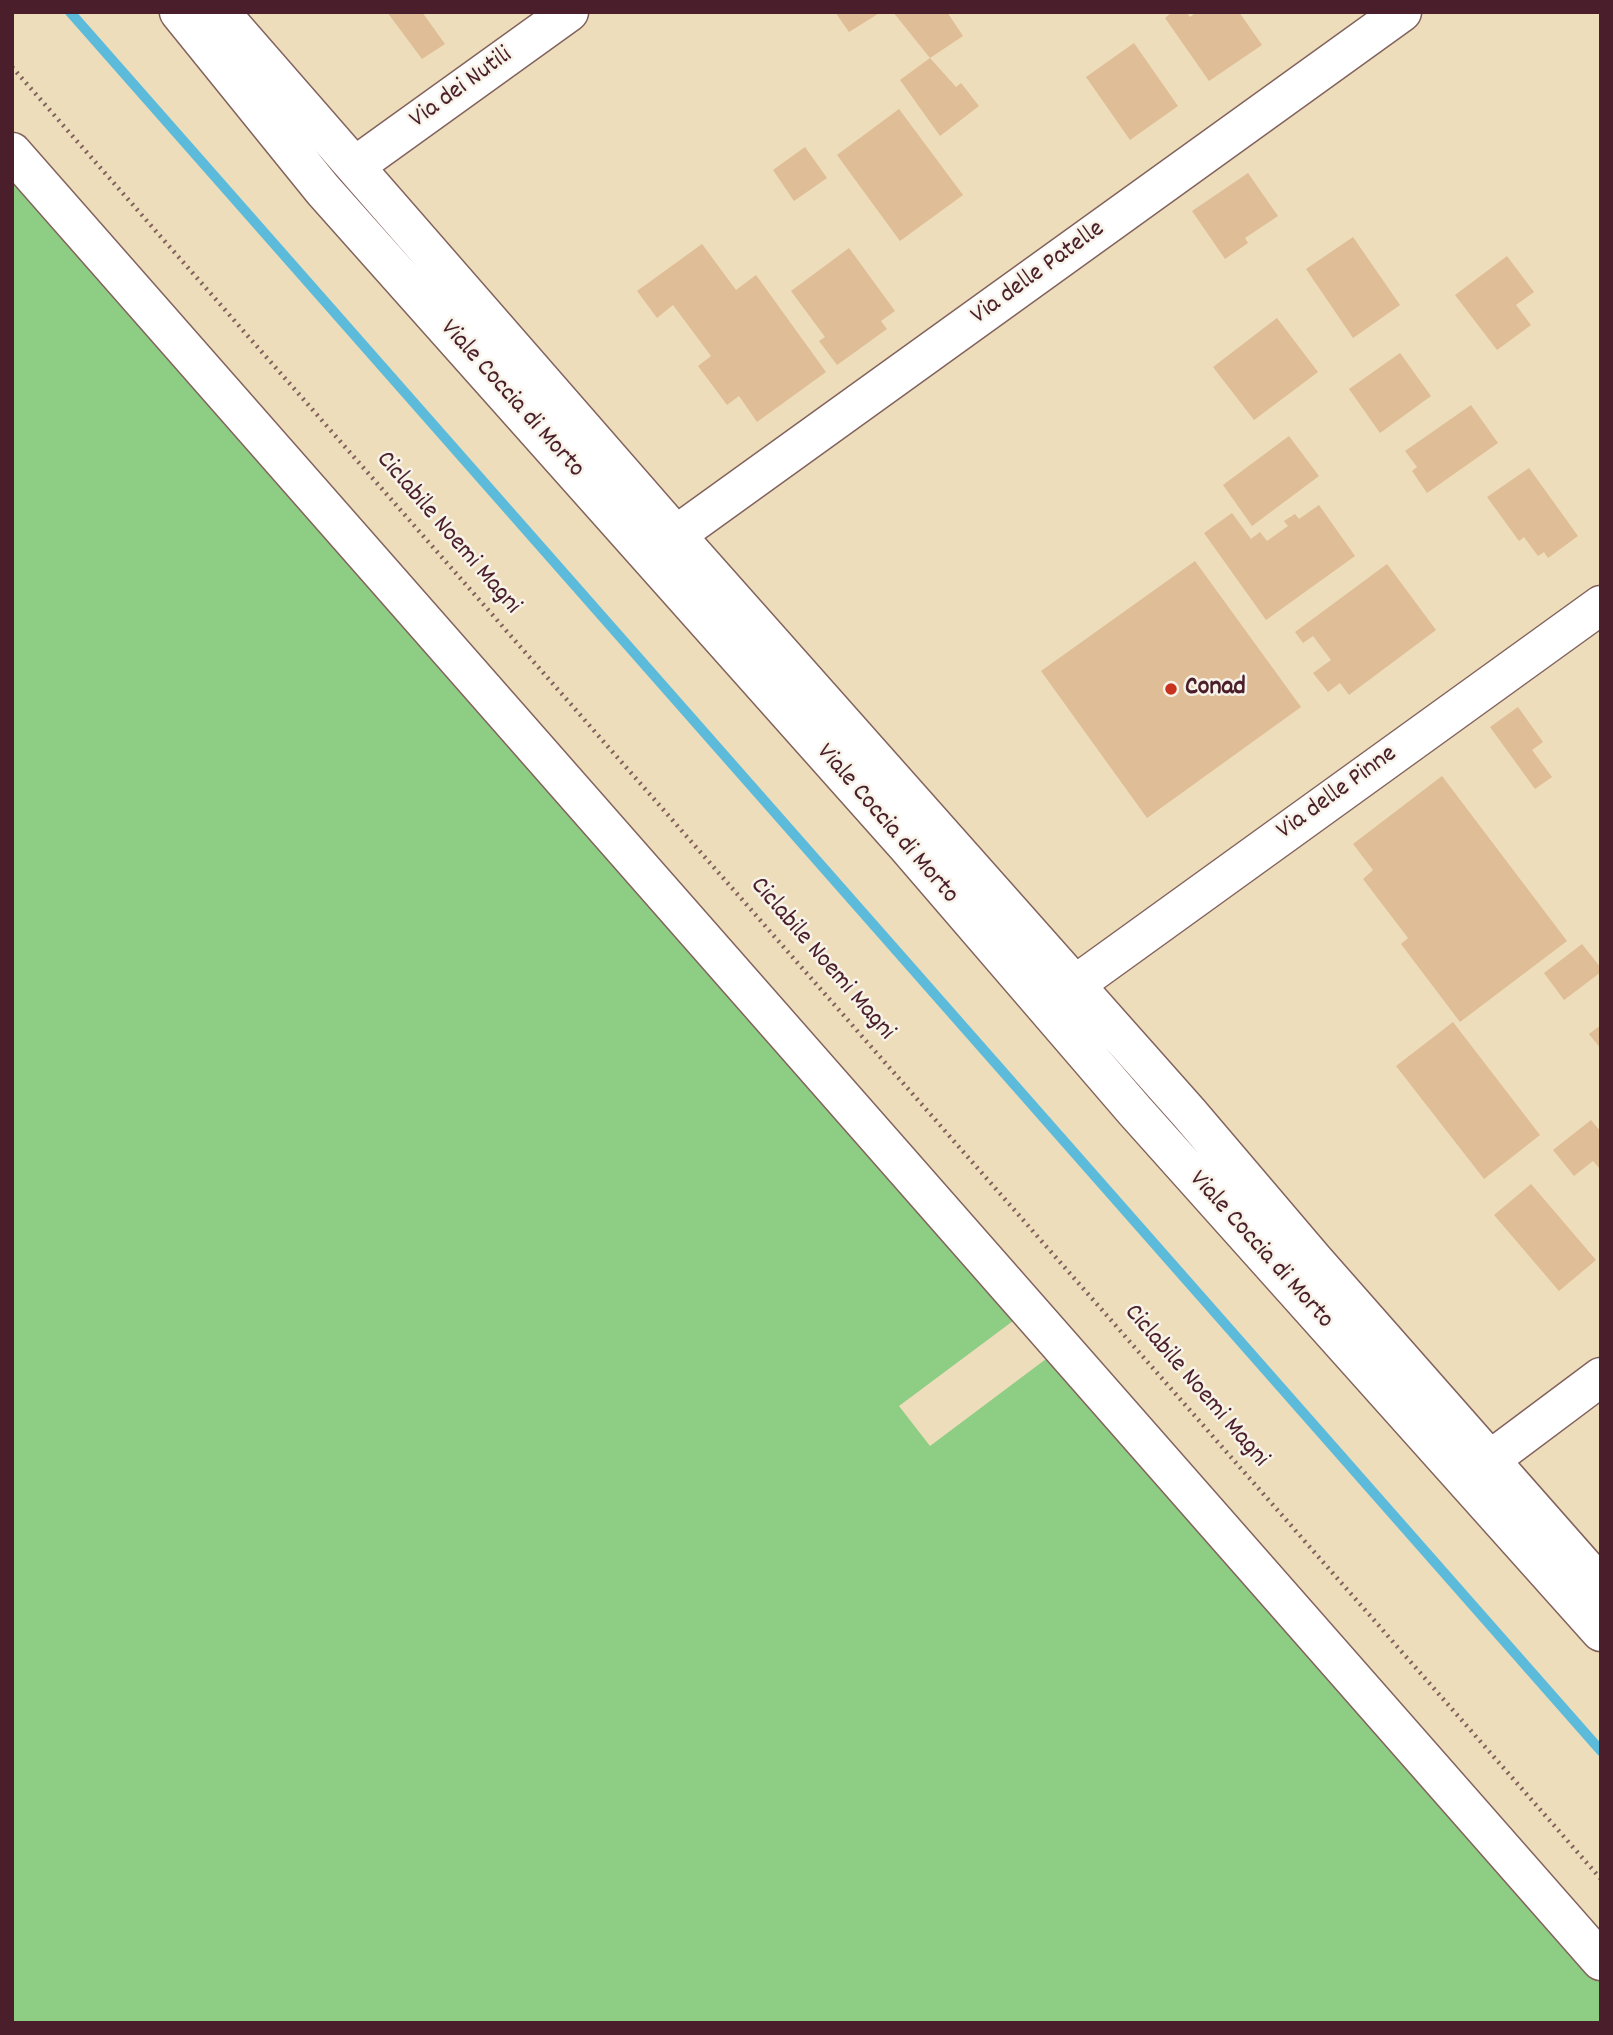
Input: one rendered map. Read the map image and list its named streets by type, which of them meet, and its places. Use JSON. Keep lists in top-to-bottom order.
{
  "streets": {
    "street": [
      "Via dei Nutili",
      "Via delle Patelle",
      "Viale Coccia di Morto",
      "Via delle Pinne"
    ],
    "path": ["Ciclabile Noemi Magni"]
  },
  "crossings": [
    ["Via dei Nutili", "Viale Coccia di Morto"],
    ["Via delle Patelle", "Viale Coccia di Morto"],
    ["Viale Coccia di Morto", "Via delle Pinne"]
  ],
  "places": ["Conad"]
}
